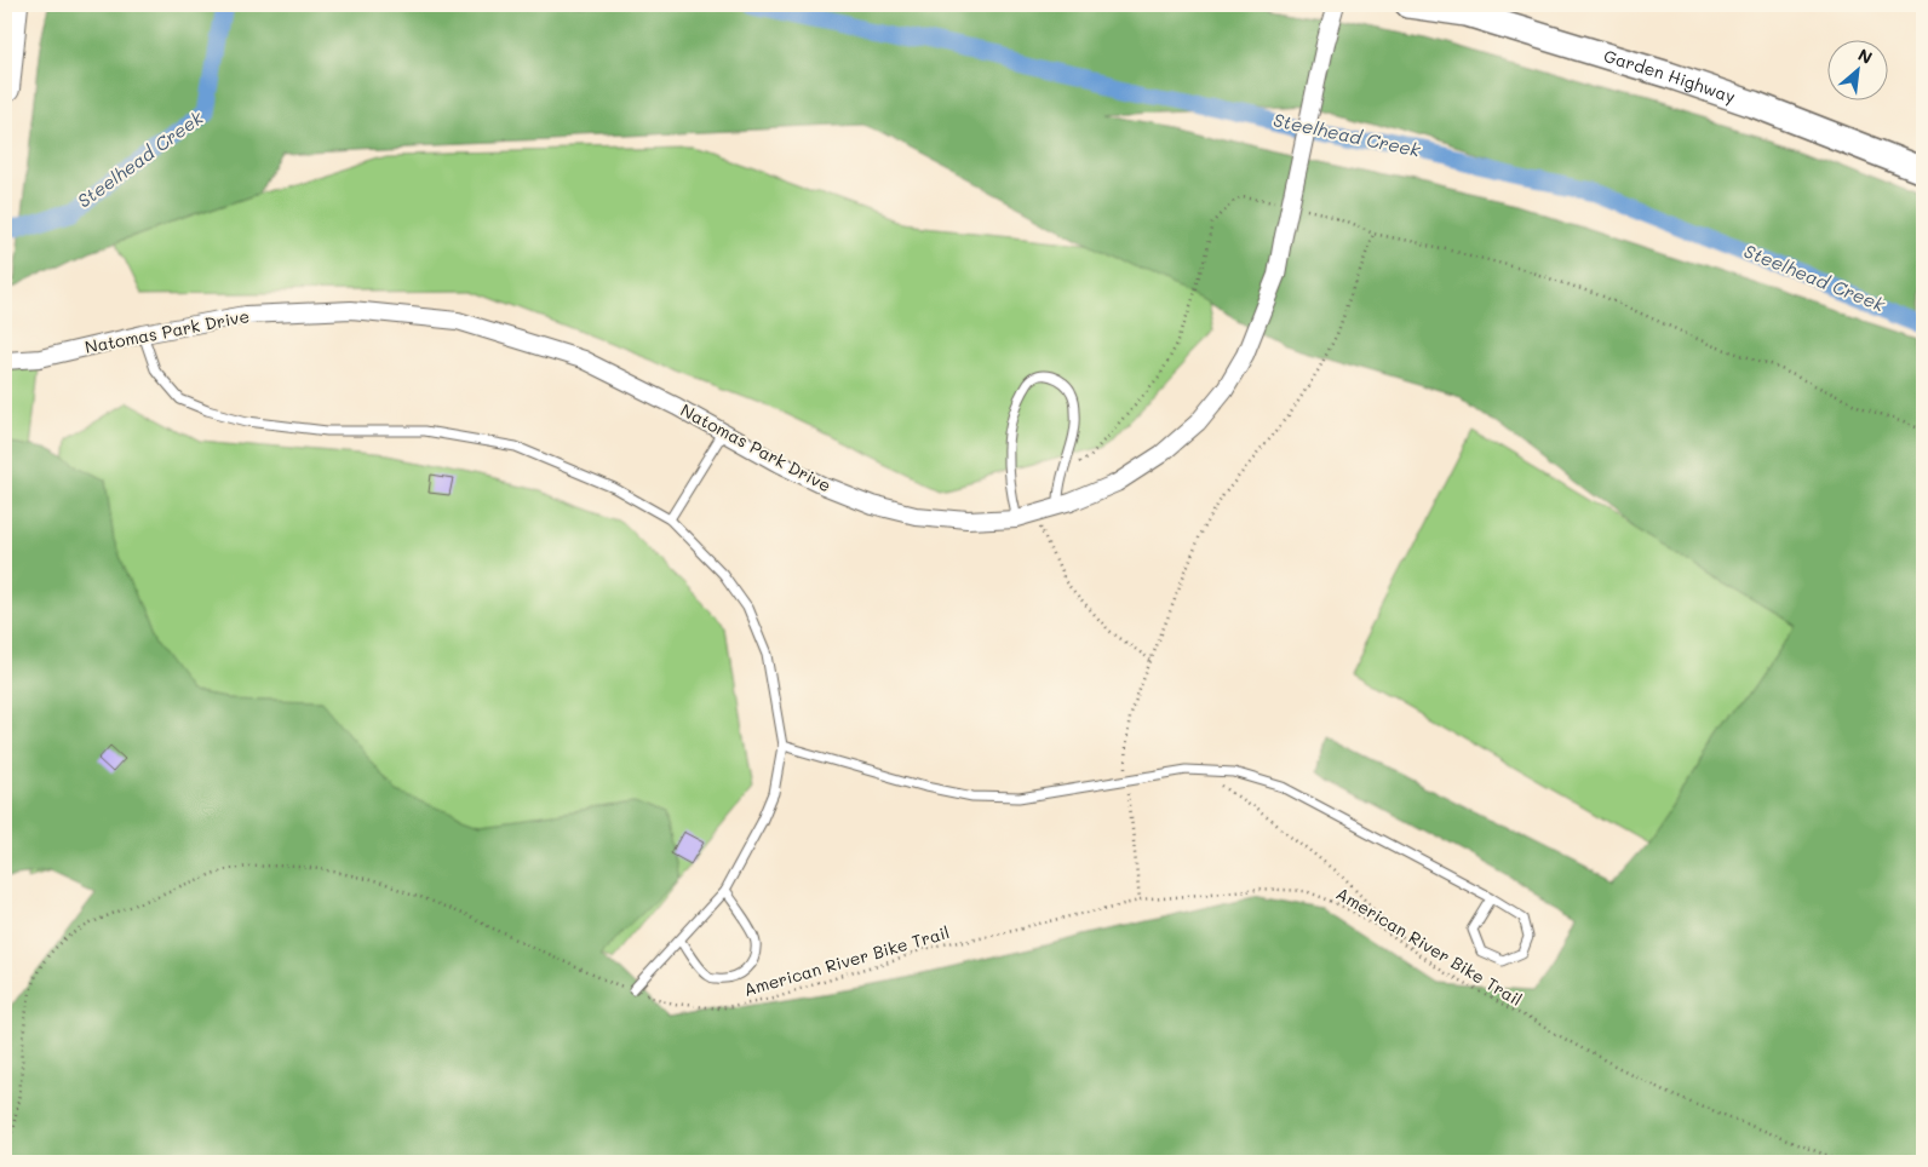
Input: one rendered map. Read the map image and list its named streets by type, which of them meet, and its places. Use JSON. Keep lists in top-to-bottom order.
{
  "streets": {
    "main road": ["Garden Highway"],
    "street": ["Natomas Park Drive"],
    "path": ["American River Bike Trail"]
  },
  "water": ["Steelhead Creek"],
  "north": "top right"
}
